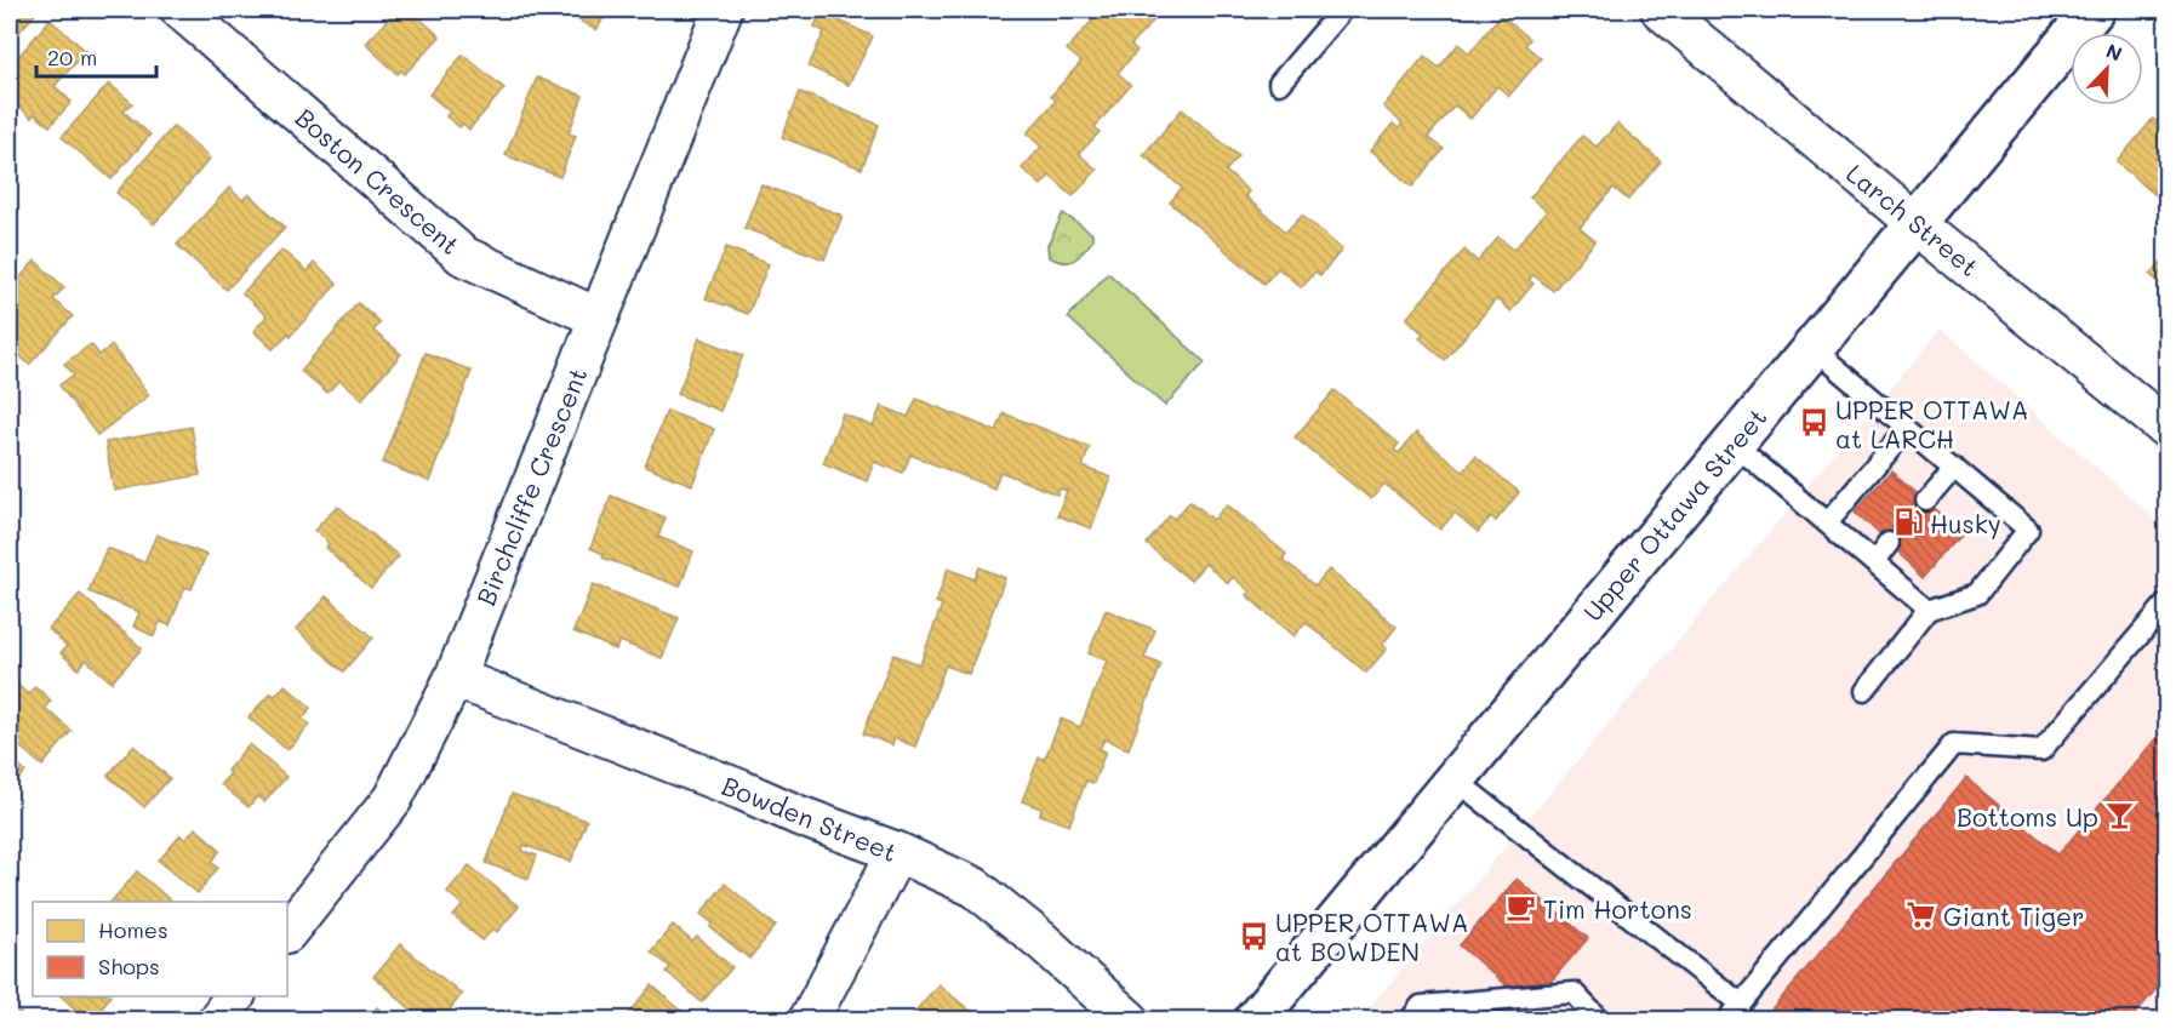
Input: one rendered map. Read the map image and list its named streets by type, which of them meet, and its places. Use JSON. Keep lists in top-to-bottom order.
{
  "streets": {
    "main road": ["Upper Ottawa Street"],
    "street": [
      "Boston Crescent",
      "Larch Street",
      "Birchcliffe Crescent",
      "Bowden Street"
    ]
  },
  "crossings": [
    ["Boston Crescent", "Birchcliffe Crescent"],
    ["Larch Street", "Upper Ottawa Street"],
    ["Birchcliffe Crescent", "Bowden Street"]
  ],
  "places": {
    "bus stop": ["UPPER OTTAWA at LARCH", "UPPER OTTAWA at BOWDEN"],
    "fuel station": ["Husky"],
    "bar": ["Bottoms Up"],
    "cafe": ["Tim Hortons"],
    "supermarket": ["Giant Tiger"]
  },
  "legend": ["Homes", "Shops"],
  "scale_bar": "20 m",
  "north": "top right"
}
